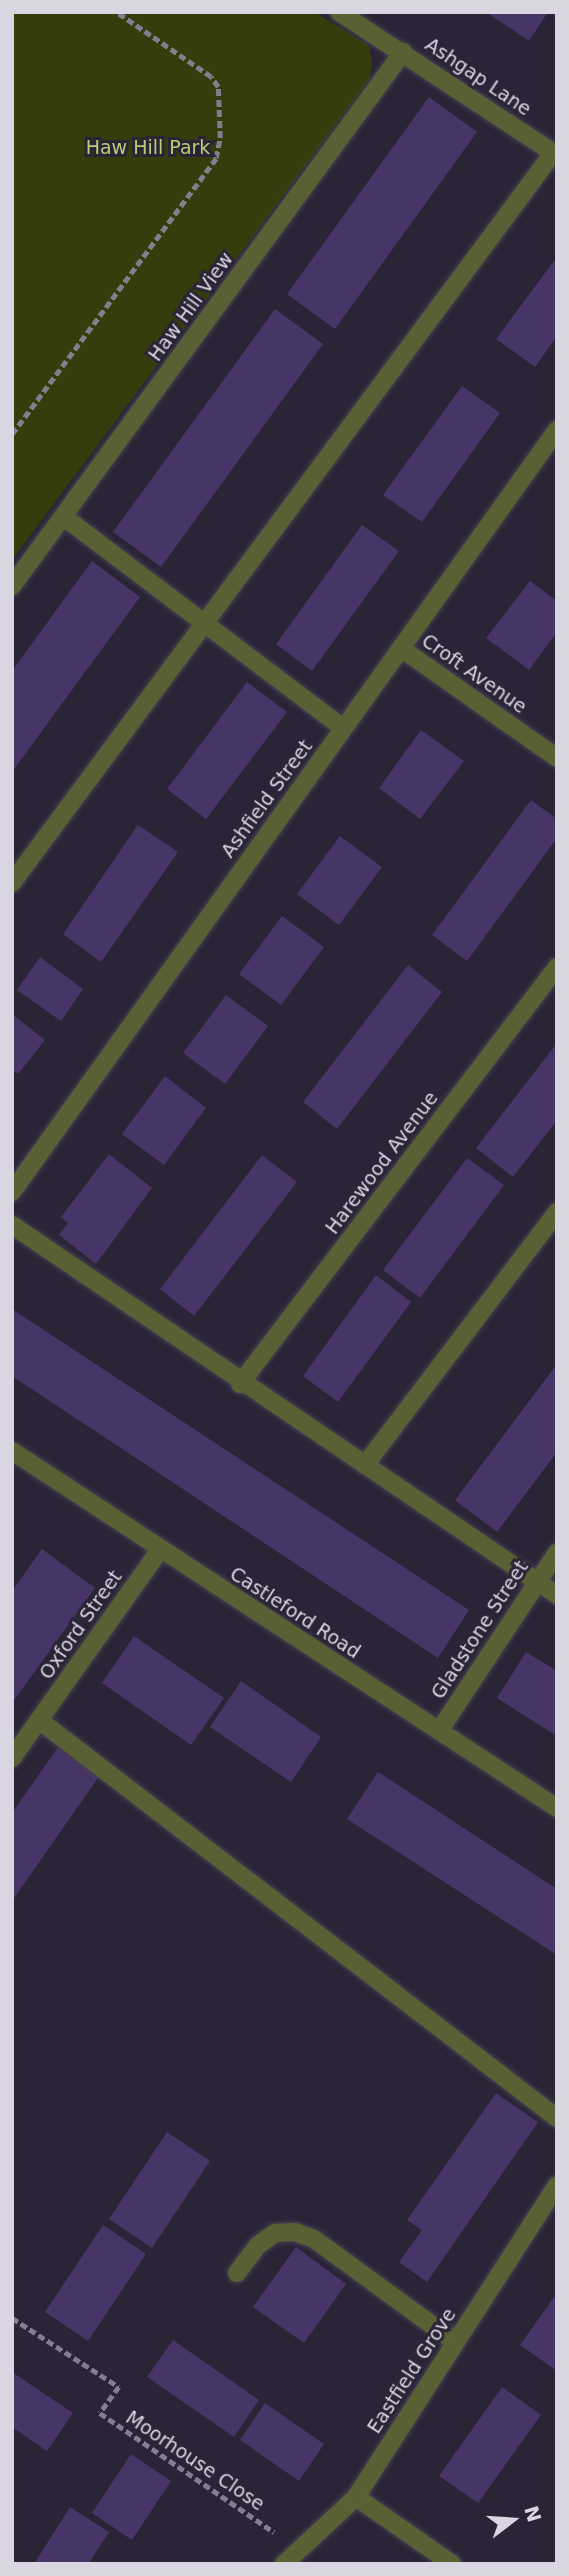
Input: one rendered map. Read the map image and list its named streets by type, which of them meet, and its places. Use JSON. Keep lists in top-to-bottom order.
{
  "streets": {
    "street": [
      "Ashgap Lane",
      "Haw Hill View",
      "Croft Avenue",
      "Ashfield Street",
      "Harewood Avenue",
      "Castleford Road",
      "Oxford Street",
      "Gladstone Street",
      "Eastfield Grove"
    ],
    "path": ["Moorhouse Close"]
  },
  "crossings": [
    ["Ashgap Lane", "Haw Hill View"],
    ["Croft Avenue", "Ashfield Street"],
    ["Castleford Road", "Oxford Street"],
    ["Castleford Road", "Gladstone Street"],
    ["Eastfield Grove", "Moorhouse Close"]
  ],
  "parks": ["Haw Hill Park"],
  "north": "right"
}
